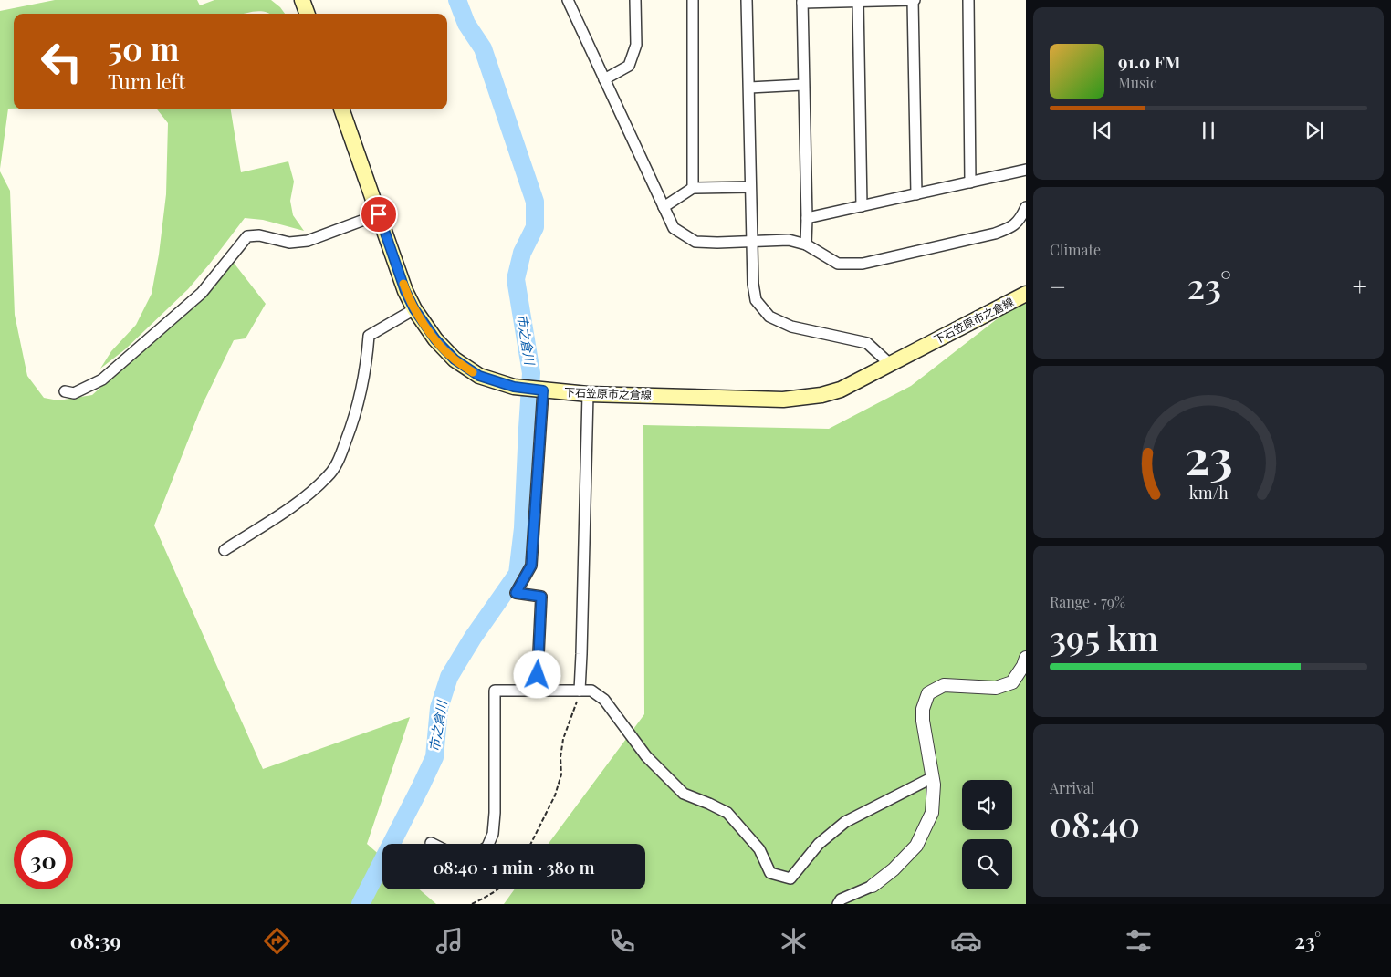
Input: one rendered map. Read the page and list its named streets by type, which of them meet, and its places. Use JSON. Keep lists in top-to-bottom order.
{
  "streets": {
    "main road": ["下石笠原市之倉線"]
  },
  "water": ["市之倉川"],
  "page": {
    "turn": ["50 m", "Turn left"],
    "song": ["91.0 FM", "Music"],
    "tile": [
      "Climate",
      ["Range · 79%", "395 km"],
      ["Arrival", "08:40"]
    ],
    "heat": ["−", "23°", "+"],
    "limit": "30",
    "trip": "08:40 · 1 min · 380 m",
    "tabs": ["08:39", "23°"],
    "gauge": ["23", "km/h"]
  }
}
